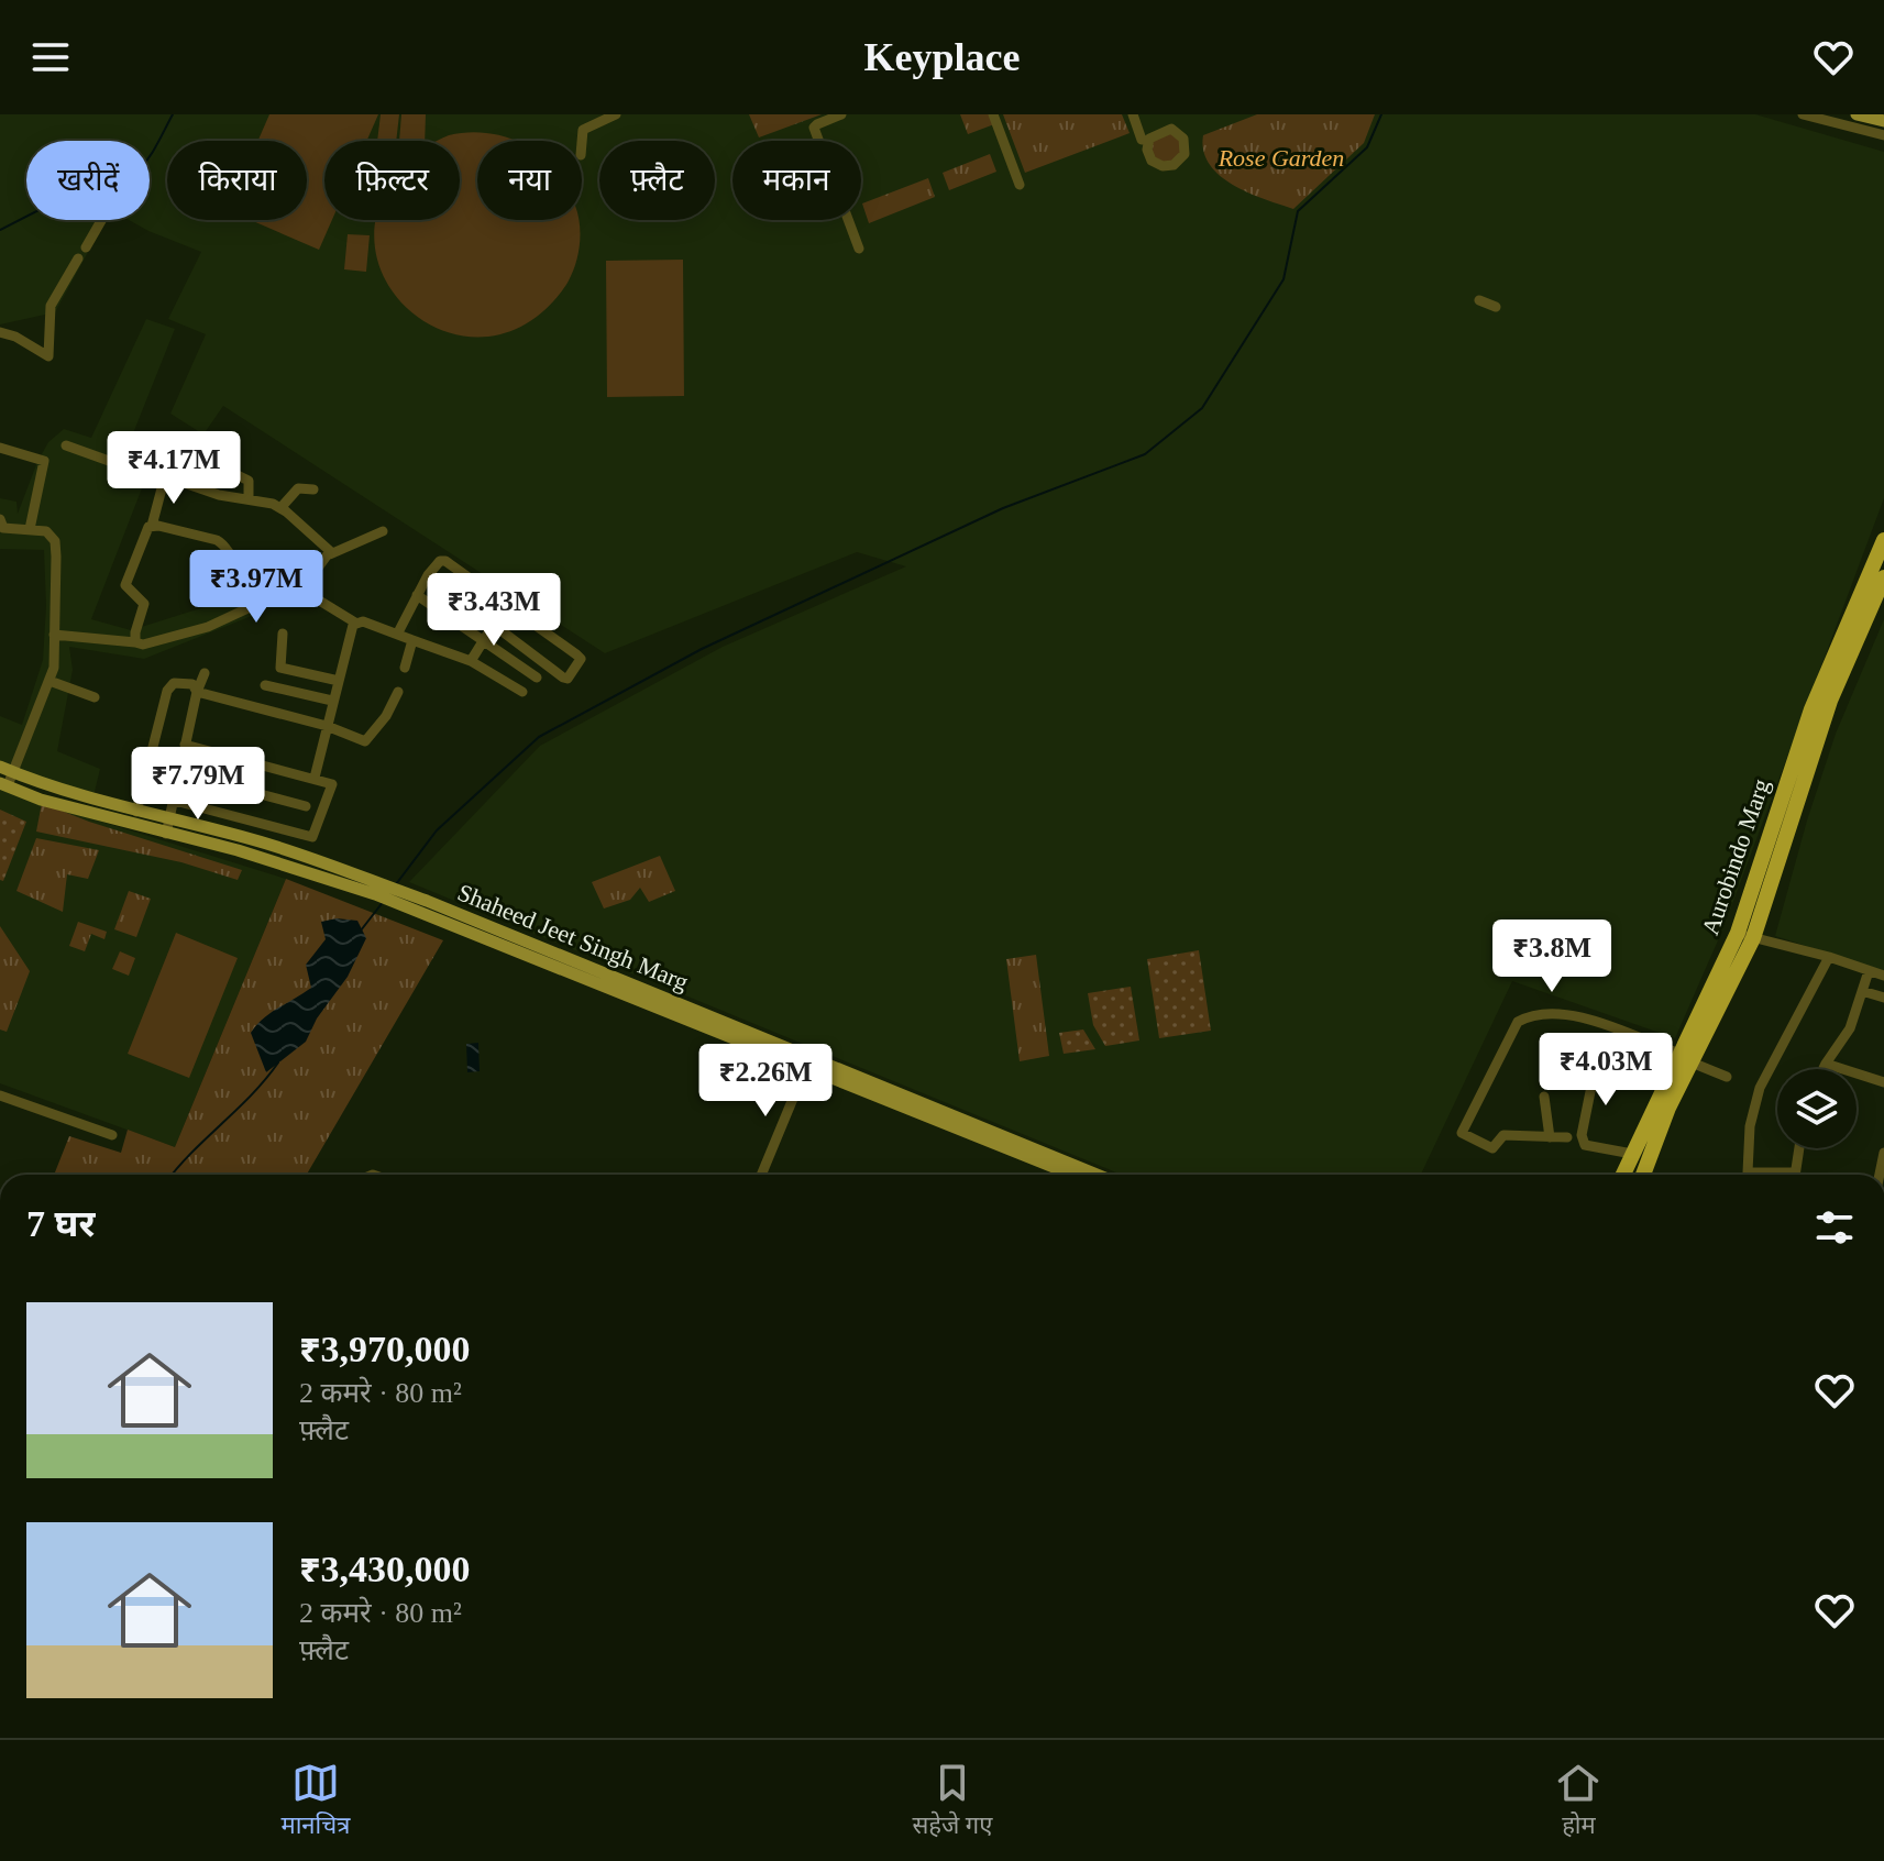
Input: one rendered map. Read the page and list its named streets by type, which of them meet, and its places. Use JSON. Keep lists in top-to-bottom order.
{
  "streets": {
    "highway": ["Aurobindo Marg"],
    "main road": ["Shaheed Jeet Singh Marg"]
  },
  "parks": ["Rose Garden"],
  "page": {
    "header": "Keyplace",
    "chip": [
      "खरीदें",
      "किराया",
      "फ़िल्टर",
      "नया",
      "फ़्लैट",
      "मकान"
    ],
    "price": [
      "₹4.17M",
      "₹3.97M",
      "₹3.43M",
      "₹7.79M",
      "₹3.8M",
      "₹4.03M",
      "₹2.26M"
    ],
    "heading": "7 घर",
    "list": [
      {
        "name": "₹3,970,000",
        "note": "2 कमरे · 80 m² · फ़्लैट"
      },
      {
        "name": "₹3,430,000",
        "note": "2 कमरे · 80 m² · फ़्लैट"
      }
    ],
    "tabs": ["मानचित्र", "सहेजे गए", "होम"]
  }
}
